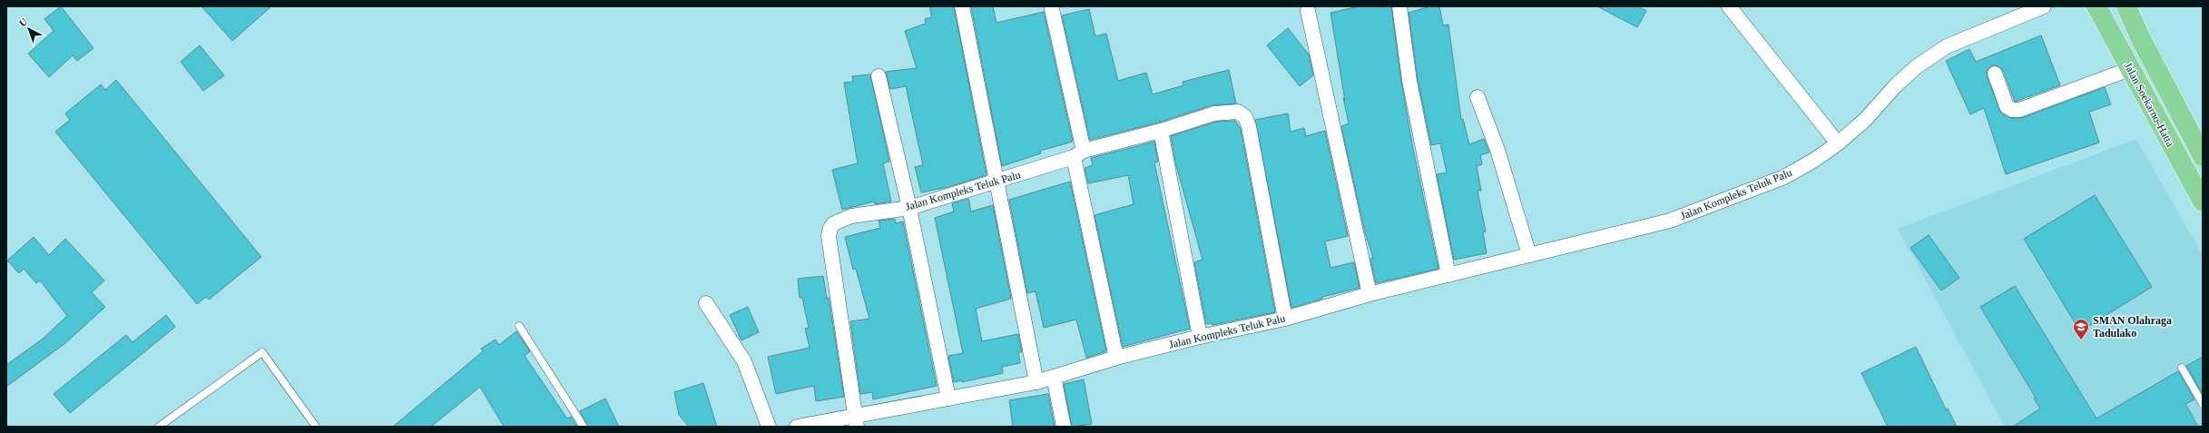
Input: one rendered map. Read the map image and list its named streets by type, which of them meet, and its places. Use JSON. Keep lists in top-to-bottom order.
{
  "streets": {
    "main road": ["Jalan Soekarno-Hatta"],
    "street": ["Jalan Kompleks Teluk Palu"]
  },
  "places": {
    "school or university": ["SMAN Olahraga Tadulako"]
  },
  "north": "top left"
}
